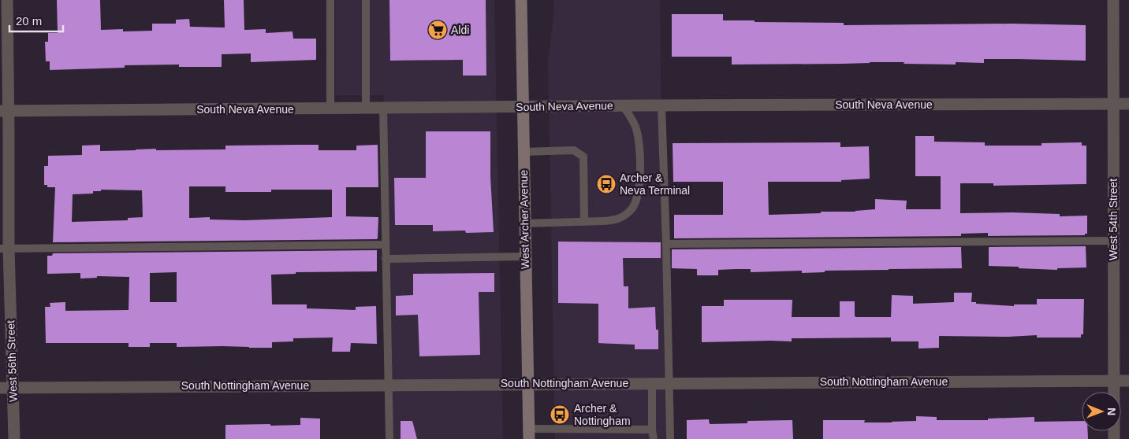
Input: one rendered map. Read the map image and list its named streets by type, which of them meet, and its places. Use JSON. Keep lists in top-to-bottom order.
{
  "streets": {
    "main road": ["West Archer Avenue"],
    "street": [
      "South Neva Avenue",
      "West 54th Street",
      "West 56th Street",
      "South Nottingham Avenue"
    ]
  },
  "crossings": [
    ["South Neva Avenue", "West Archer Avenue"],
    ["South Neva Avenue", "West 54th Street"],
    ["South Neva Avenue", "West 56th Street"],
    ["West Archer Avenue", "South Nottingham Avenue"],
    ["West 54th Street", "South Nottingham Avenue"],
    ["West 56th Street", "South Nottingham Avenue"]
  ],
  "places": {
    "supermarket": ["Aldi"],
    "bus stop": ["Archer & Neva Terminal", "Archer & Nottingham"]
  },
  "scale_bar": "20 m",
  "north": "right"
}
